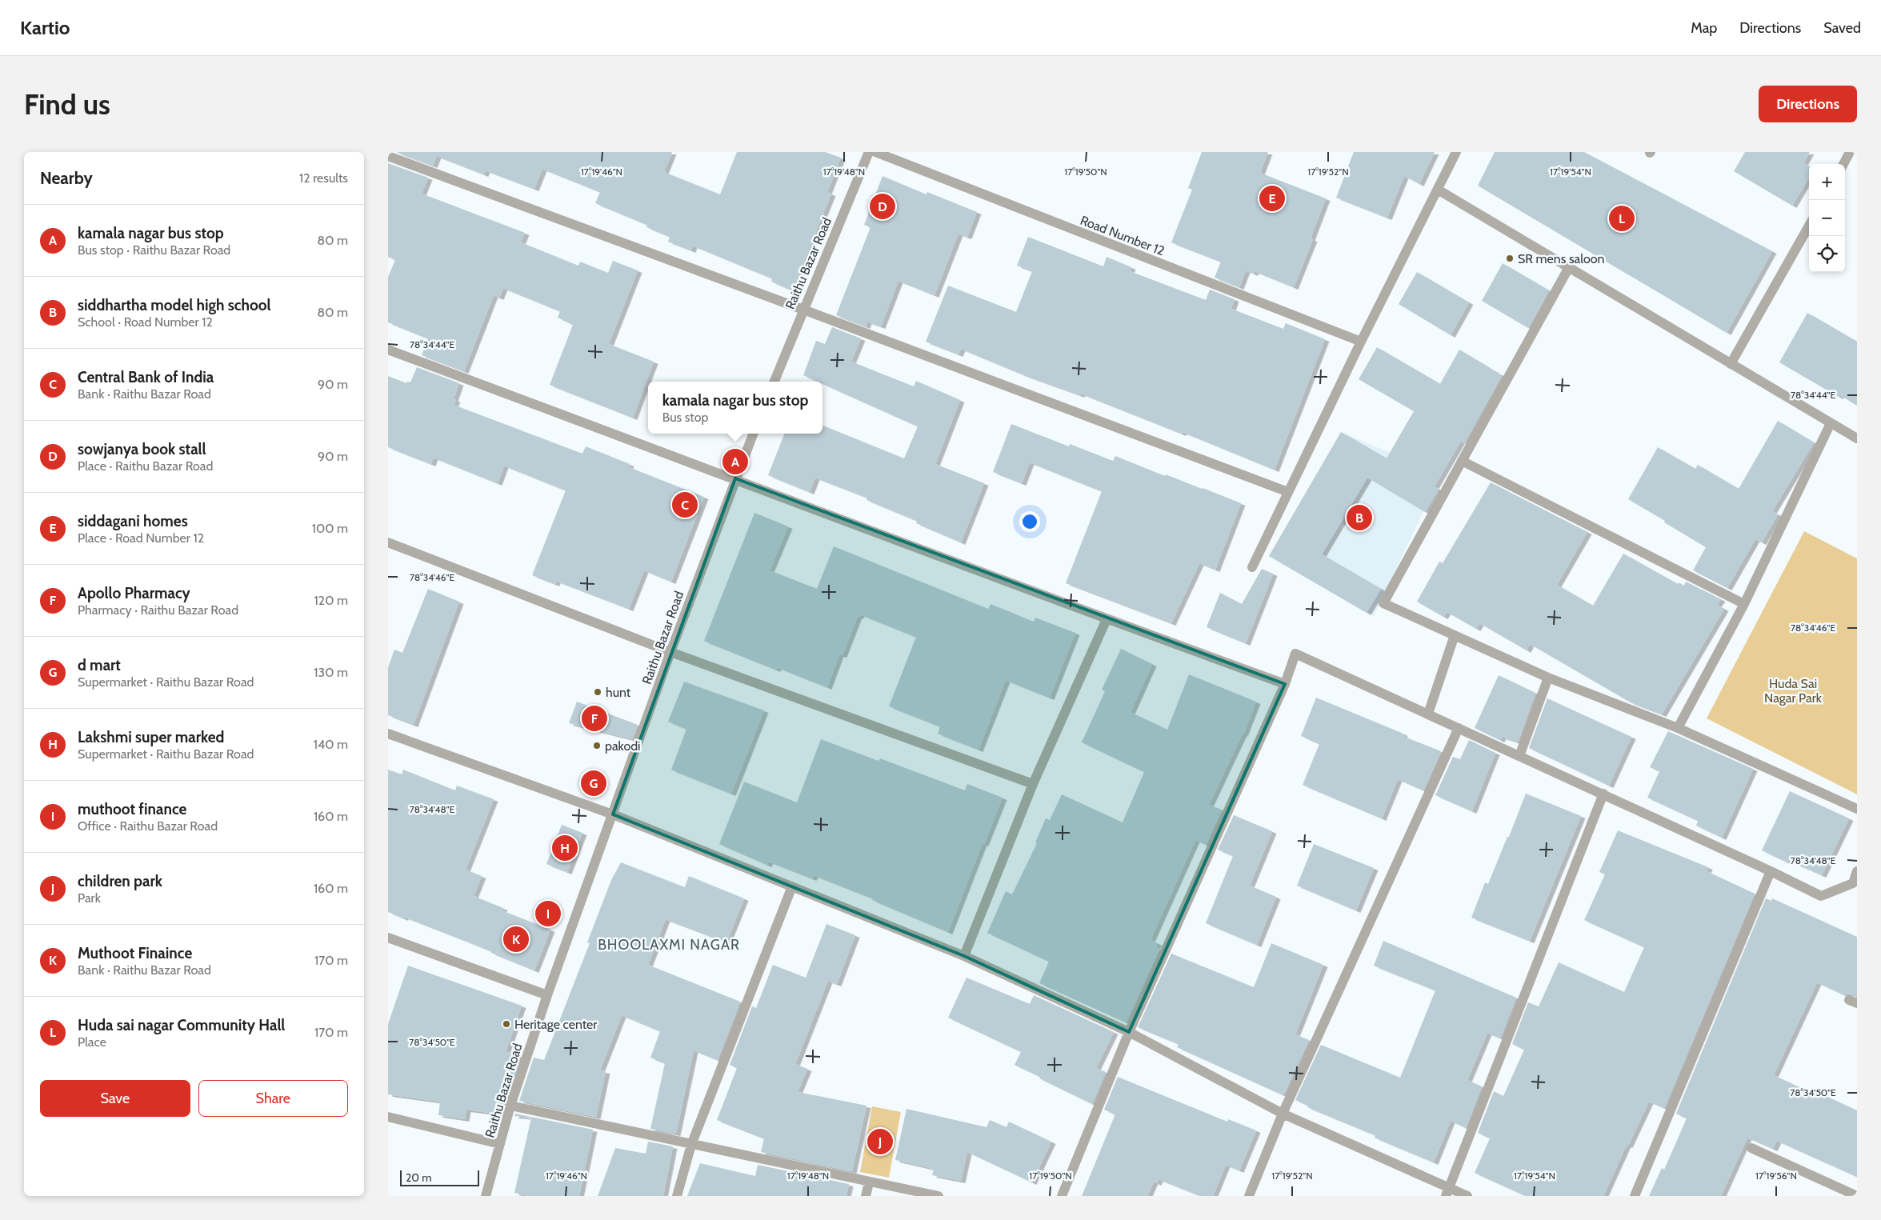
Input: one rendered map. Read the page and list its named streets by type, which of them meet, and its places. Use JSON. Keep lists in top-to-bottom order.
{
  "streets": {
    "street": ["Road Number 12", "Raithu Bazar Road"]
  },
  "districts": ["BHOOLAXMI NAGAR"],
  "parks": ["Huda Sai Nagar Park"],
  "places": [
    "SR mens saloon",
    "hunt",
    "pakodi",
    "Heritage center"
  ],
  "scale_bar": "20 m",
  "page": {
    "header": "Kartio",
    "nav": ["Map", "Directions", "Saved"],
    "buttons": [
      "Directions",
      ["Save", "Share"]
    ],
    "title": "Find us",
    "heading": ["Nearby", "12 results"],
    "map_buttons": ["+", "−"],
    "pins": [
      "E",
      "D",
      "L",
      "A",
      "C",
      "B",
      "F",
      "G",
      "H",
      "I",
      "K",
      "J"
    ],
    "list": [
      {
        "mark": "A",
        "name": "kamala nagar bus stop",
        "note": "Bus stop · Raithu Bazar Road",
        "value": "80 m"
      },
      {
        "mark": "B",
        "name": "siddhartha model high school",
        "note": "School · Road Number 12",
        "value": "80 m"
      },
      {
        "mark": "C",
        "name": "Central Bank of India",
        "note": "Bank · Raithu Bazar Road",
        "value": "90 m"
      },
      {
        "mark": "D",
        "name": "sowjanya book stall",
        "note": "Place · Raithu Bazar Road",
        "value": "90 m"
      },
      {
        "mark": "E",
        "name": "siddagani homes",
        "note": "Place · Road Number 12",
        "value": "100 m"
      },
      {
        "mark": "F",
        "name": "Apollo Pharmacy",
        "note": "Pharmacy · Raithu Bazar Road",
        "value": "120 m"
      },
      {
        "mark": "G",
        "name": "d mart",
        "note": "Supermarket · Raithu Bazar Road",
        "value": "130 m"
      },
      {
        "mark": "H",
        "name": "Lakshmi super marked",
        "note": "Supermarket · Raithu Bazar Road",
        "value": "140 m"
      },
      {
        "mark": "I",
        "name": "muthoot finance",
        "note": "Office · Raithu Bazar Road",
        "value": "160 m"
      },
      {
        "mark": "J",
        "name": "children park",
        "note": "Park",
        "value": "160 m"
      },
      {
        "mark": "K",
        "name": "Muthoot Finaince",
        "note": "Bank · Raithu Bazar Road",
        "value": "170 m"
      },
      {
        "mark": "L",
        "name": "Huda sai nagar Community Hall",
        "note": "Place",
        "value": "170 m"
      }
    ],
    "popup": ["kamala nagar bus stop", "Bus stop"],
    "scale": "20 m"
  },
  "coordinates": [
    "17°19'46\"N",
    "17°19'48\"N",
    "17°19'50\"N",
    "17°19'52\"N",
    "17°19'54\"N",
    "78°34'44\"E",
    "78°34'46\"E",
    "78°34'48\"E",
    "78°34'50\"E",
    "17°19'56\"N"
  ]
}
